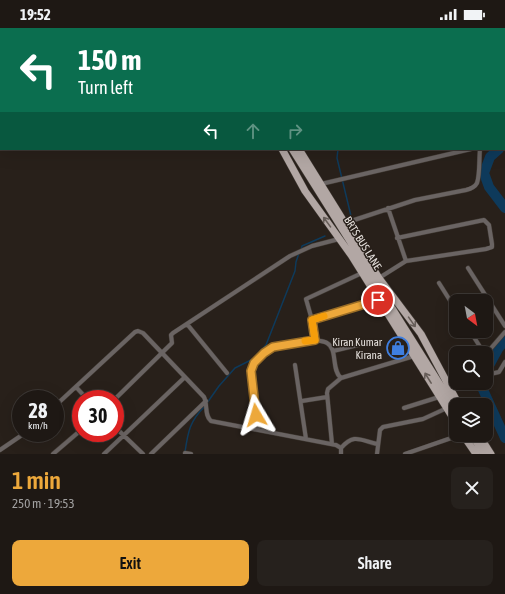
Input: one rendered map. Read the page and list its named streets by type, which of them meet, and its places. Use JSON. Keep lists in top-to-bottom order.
{
  "streets": {
    "main road": ["BRTS BUS LANE"]
  },
  "places": {
    "shop": ["Kiran Kumar Kirana"]
  },
  "north": "bottom right",
  "page": {
    "status": "19:52",
    "turn": ["150 m", "Turn left"],
    "speed": "28 km/h",
    "limit": "30",
    "heading": ["1 min", "250 m · 19:53"],
    "buttons": ["Exit", "Share"]
  }
}
